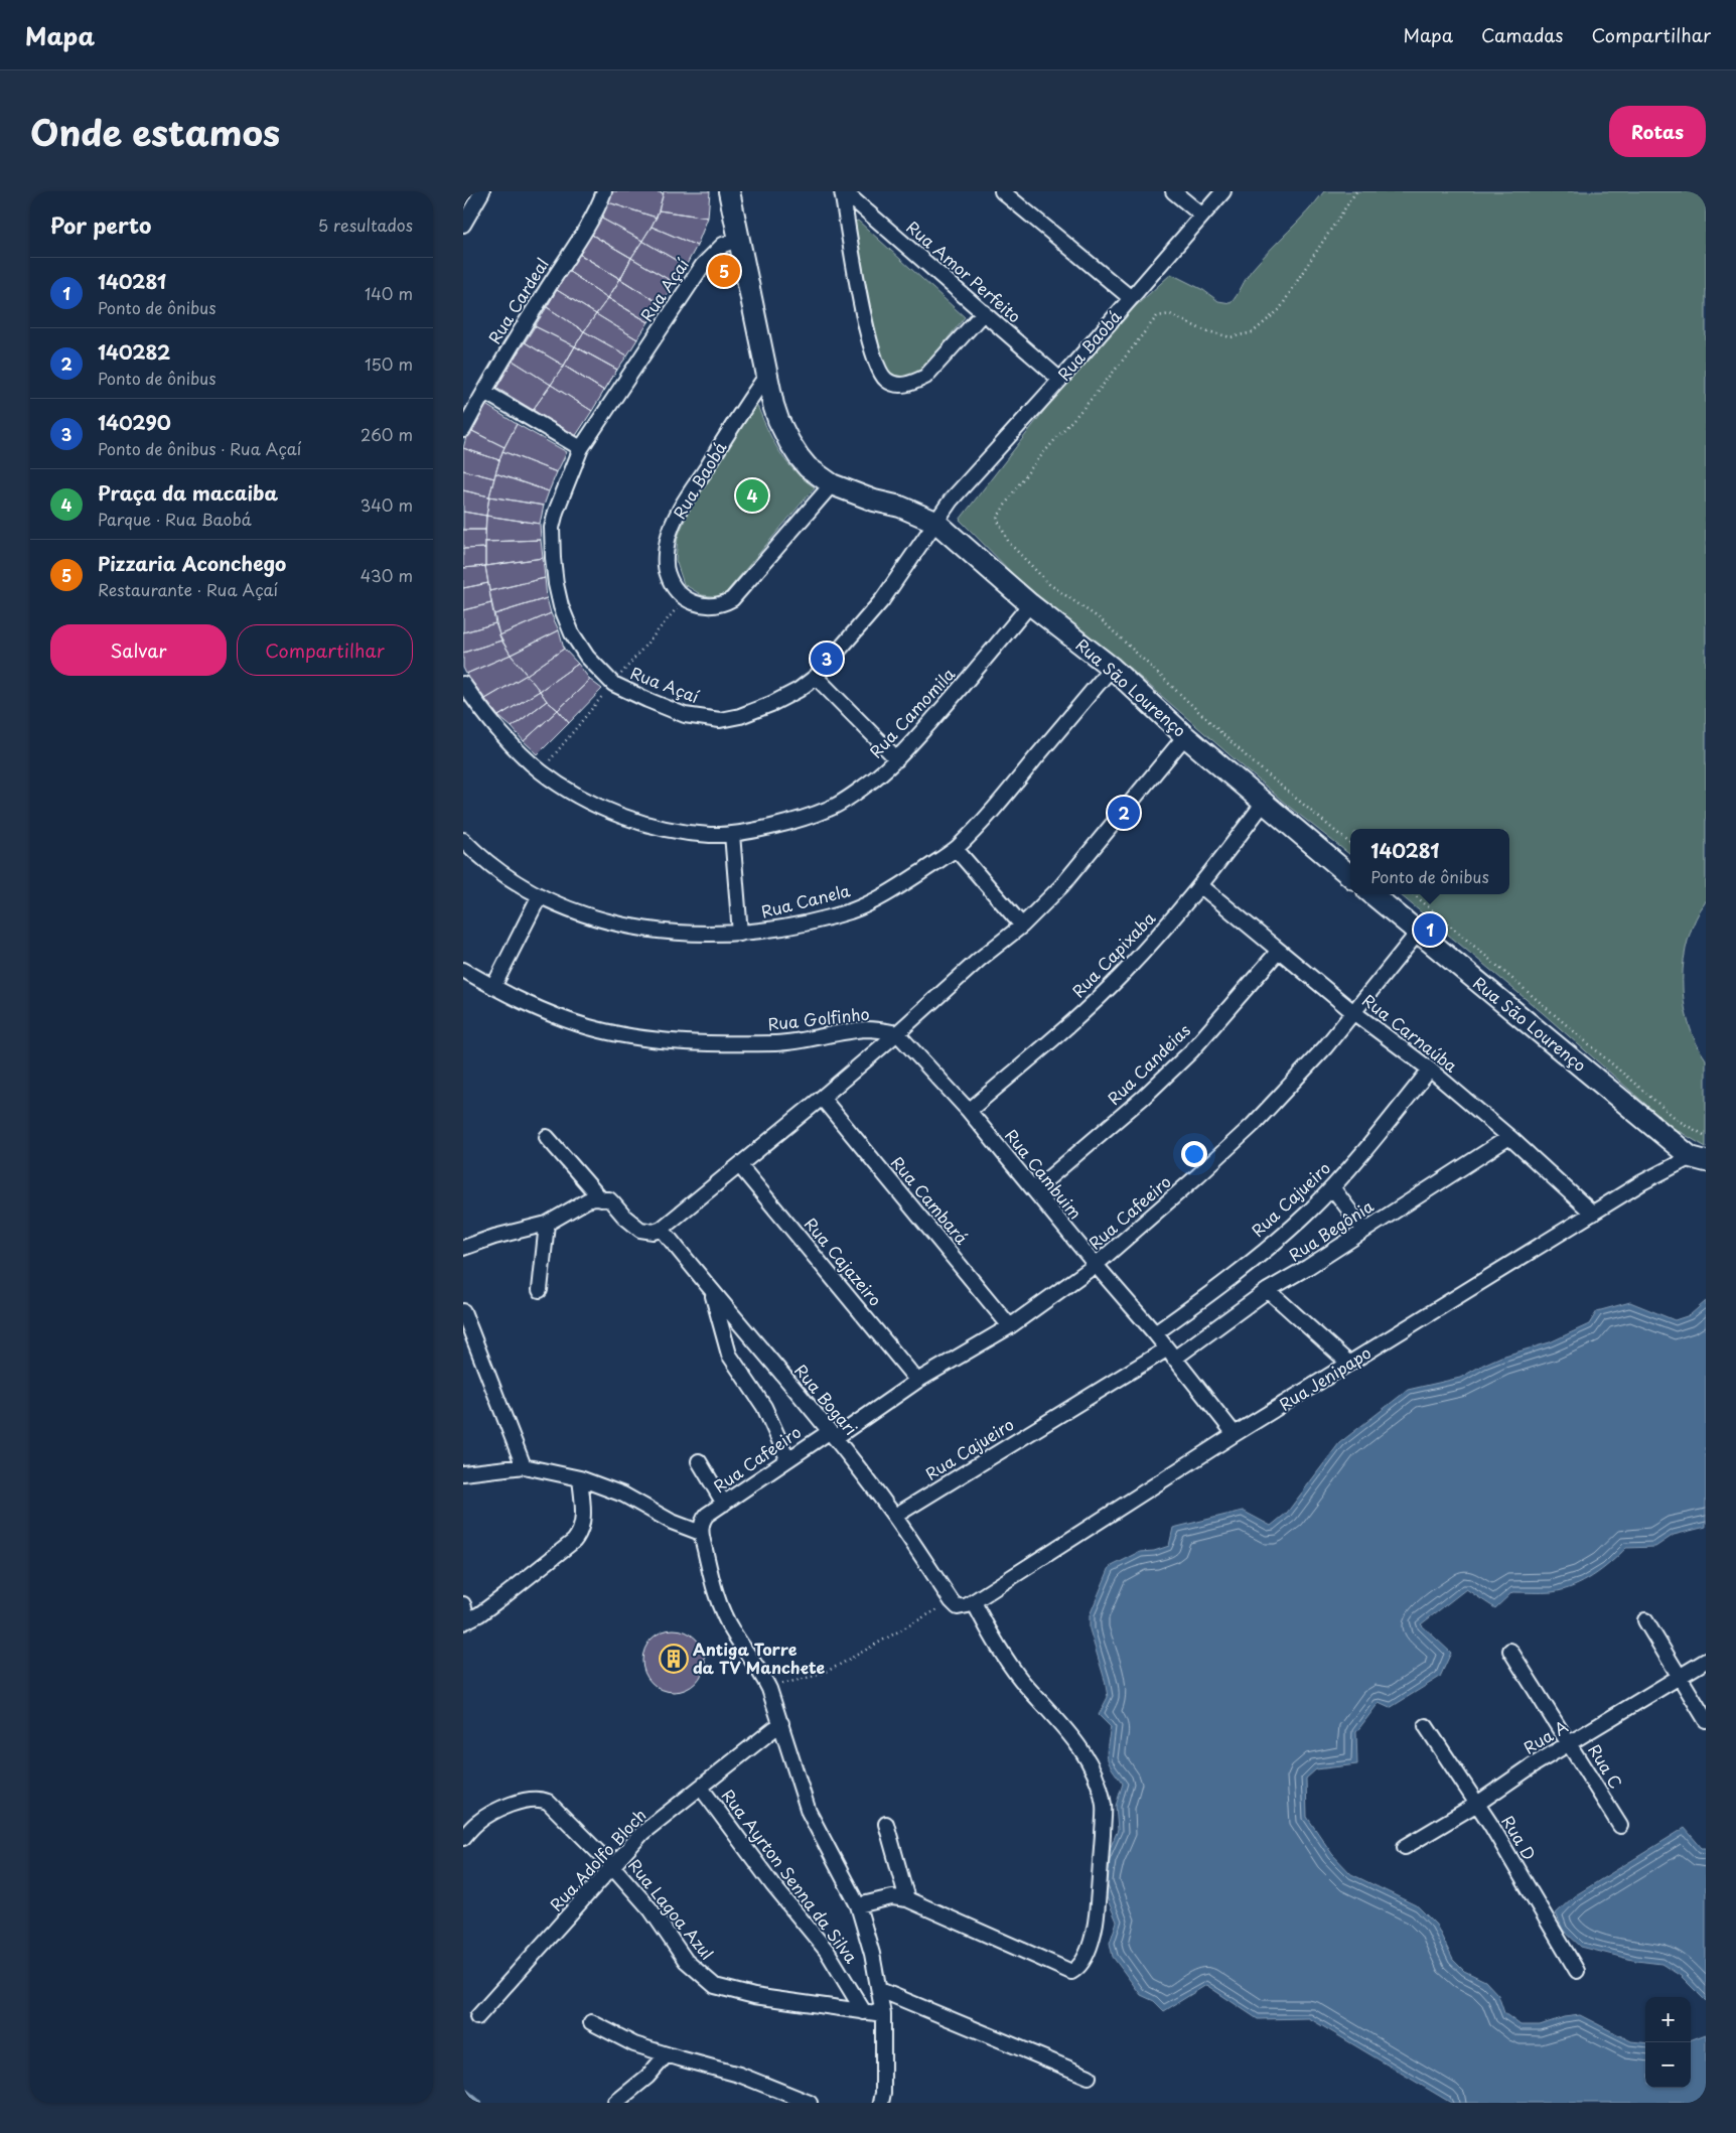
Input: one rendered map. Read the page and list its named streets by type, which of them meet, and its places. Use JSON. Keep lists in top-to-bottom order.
{
  "streets": {
    "street": [
      "Rua Amor Perfeito",
      "Rua Açaí",
      "Rua Cardeal",
      "Rua Baobá",
      "Rua São Lourenço",
      "Rua Camomila",
      "Rua Canela",
      "Rua Capixaba",
      "Rua Golfinho",
      "Rua Carnaúba",
      "Rua Candeias",
      "Rua Cambuim",
      "Rua Cajueiro",
      "Rua Cambará",
      "Rua Cafeeiro",
      "Rua Begônia",
      "Rua Cajazeiro",
      "Rua Jenipapo",
      "Rua Bogari",
      "Rua A",
      "Rua C",
      "Rua D",
      "Rua Adolfo Bloch",
      "Rua Ayrton Senna da Silva",
      "Rua Lagoa Azul"
    ]
  },
  "crossings": [
    ["Rua Amor Perfeito", "Rua Baobá"],
    ["Rua Açaí", "Rua Baobá"],
    ["Rua Açaí", "Rua São Lourenço"],
    ["Rua Baobá", "Rua São Lourenço"],
    ["Rua São Lourenço", "Rua Camomila"],
    ["Rua São Lourenço", "Rua Canela"],
    ["Rua São Lourenço", "Rua Capixaba"],
    ["Rua São Lourenço", "Rua Cafeeiro"],
    ["Rua São Lourenço", "Rua Jenipapo"],
    ["Rua Capixaba", "Rua Carnaúba"],
    ["Rua Capixaba", "Rua Cambuim"],
    ["Rua Golfinho", "Rua Cambuim"],
    ["Rua Carnaúba", "Rua Candeias"],
    ["Rua Carnaúba", "Rua Cajueiro"],
    ["Rua Carnaúba", "Rua Cafeeiro"],
    ["Rua Carnaúba", "Rua Begônia"],
    ["Rua Carnaúba", "Rua Jenipapo"],
    ["Rua Candeias", "Rua Cambuim"],
    ["Rua Cambuim", "Rua Cajueiro"],
    ["Rua Cambuim", "Rua Cafeeiro"],
    ["Rua Cambuim", "Rua Begônia"],
    ["Rua Cambuim", "Rua Jenipapo"],
    ["Rua Cajueiro", "Rua Begônia"],
    ["Rua Cajueiro", "Rua Bogari"],
    ["Rua Cambará", "Rua Cafeeiro"],
    ["Rua Cafeeiro", "Rua Cajazeiro"],
    ["Rua Cafeeiro", "Rua Bogari"],
    ["Rua A", "Rua C"],
    ["Rua A", "Rua D"],
    ["Rua Adolfo Bloch", "Rua Ayrton Senna da Silva"],
    ["Rua Adolfo Bloch", "Rua Lagoa Azul"],
    ["Rua Ayrton Senna da Silva", "Rua Lagoa Azul"]
  ],
  "places": {
    "building": ["Antiga Torre da TV Manchete"]
  },
  "page": {
    "header": "Mapa",
    "nav": ["Mapa", "Camadas", "Compartilhar"],
    "title": "Onde estamos",
    "buttons": [
      "Rotas",
      ["Salvar", "Compartilhar"]
    ],
    "heading": ["Por perto", "5 resultados"],
    "pins": [
      "5",
      "4",
      "3",
      "2",
      "1"
    ],
    "list": [
      {
        "mark": "1",
        "name": "140281",
        "note": "Ponto de ônibus",
        "value": "140 m"
      },
      {
        "mark": "2",
        "name": "140282",
        "note": "Ponto de ônibus",
        "value": "150 m"
      },
      {
        "mark": "3",
        "name": "140290",
        "note": "Ponto de ônibus · Rua Açaí",
        "value": "260 m"
      },
      {
        "mark": "4",
        "name": "Praça da macaiba",
        "note": "Parque · Rua Baobá",
        "value": "340 m"
      },
      {
        "mark": "5",
        "name": "Pizzaria Aconchego",
        "note": "Restaurante · Rua Açaí",
        "value": "430 m"
      }
    ],
    "popup": ["140281", "Ponto de ônibus"],
    "map_buttons": ["+", "−"]
  }
}
